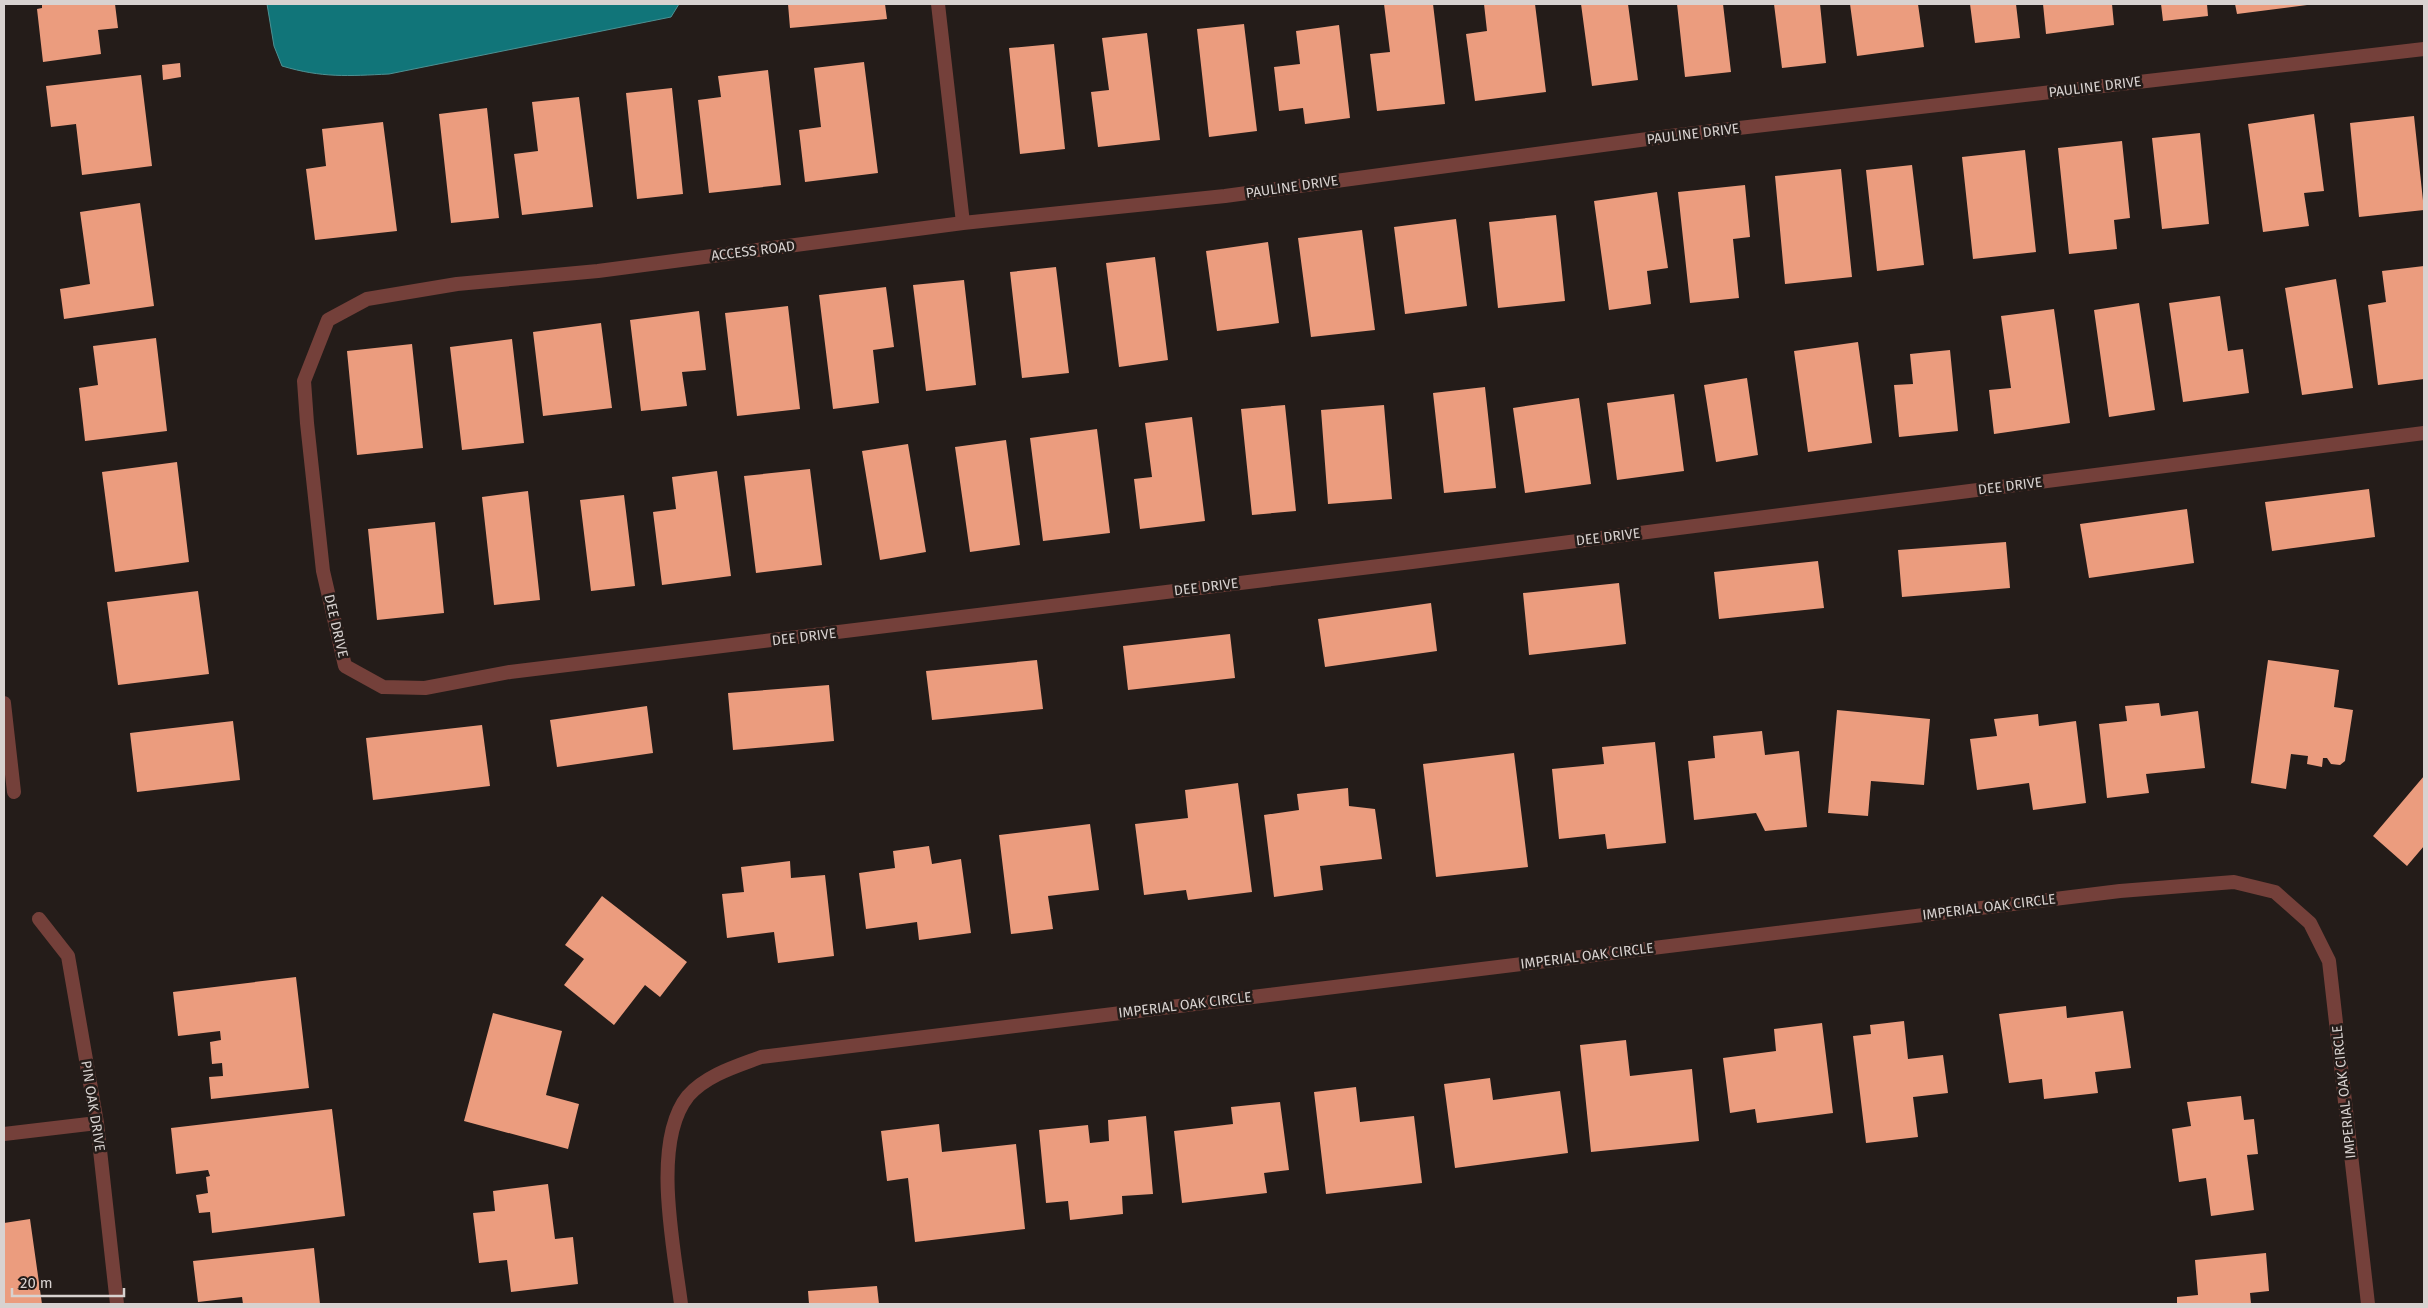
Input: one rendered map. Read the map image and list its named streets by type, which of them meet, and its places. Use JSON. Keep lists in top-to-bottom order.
{
  "streets": {
    "street": [
      "PAULINE DRIVE",
      "ACCESS ROAD",
      "DEE DRIVE",
      "IMPERIAL OAK CIRCLE",
      "PIN OAK DRIVE"
    ]
  },
  "crossings": [
    ["PAULINE DRIVE", "ACCESS ROAD"],
    ["ACCESS ROAD", "DEE DRIVE"]
  ],
  "scale_bar": "20 m"
}
